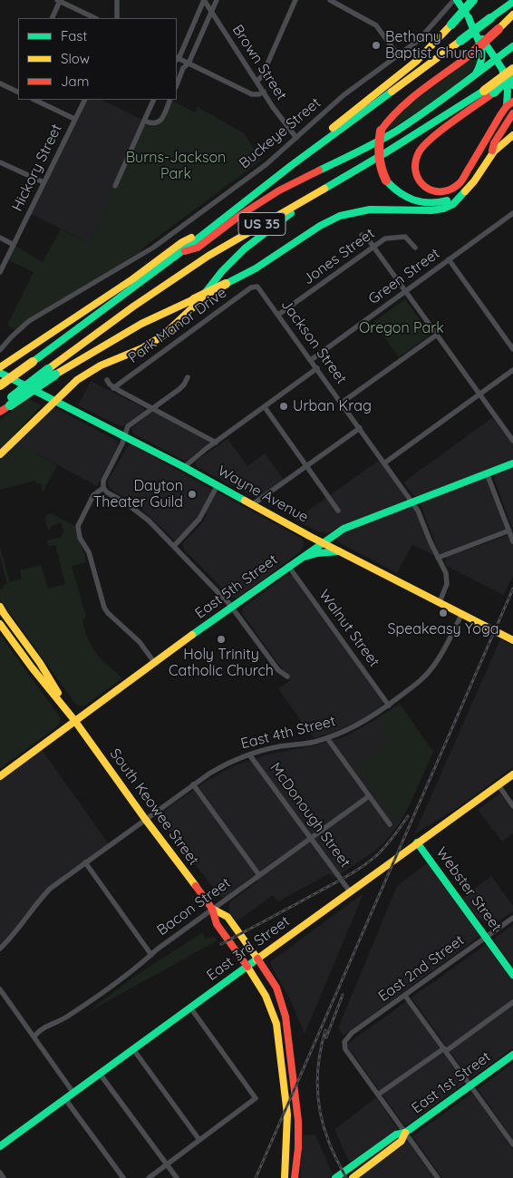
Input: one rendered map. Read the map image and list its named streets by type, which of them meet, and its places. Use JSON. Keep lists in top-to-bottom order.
{
  "streets": {
    "main road": [
      "US 35",
      "Wayne Avenue",
      "East 5th Street",
      "South Keowee Street",
      "Webster Street",
      "East 3rd Street",
      "East 1st Street"
    ],
    "street": [
      "Brown Street",
      "Buckeye Street",
      "Hickory Street",
      "Jones Street",
      "Green Street",
      "Park Manor Drive",
      "Jackson Street",
      "Walnut Street",
      "East 4th Street",
      "McDonough Street",
      "Bacon Street",
      "East 2nd Street"
    ]
  },
  "crossings": [
    ["Brown Street", "Buckeye Street"],
    ["Jones Street", "Jackson Street"],
    ["Green Street", "Jackson Street"],
    ["Park Manor Drive", "Jackson Street"],
    ["Jackson Street", "Wayne Avenue"],
    ["Jackson Street", "East 5th Street"],
    ["Wayne Avenue", "East 5th Street"],
    ["Wayne Avenue", "East 4th Street"],
    ["East 5th Street", "Walnut Street"],
    ["East 5th Street", "South Keowee Street"],
    ["Walnut Street", "East 4th Street"],
    ["East 4th Street", "South Keowee Street"],
    ["East 4th Street", "McDonough Street"],
    ["South Keowee Street", "Bacon Street"],
    ["South Keowee Street", "East 3rd Street"],
    ["McDonough Street", "Bacon Street"],
    ["McDonough Street", "East 3rd Street"],
    ["Webster Street", "East 3rd Street"],
    ["Webster Street", "East 2nd Street"]
  ],
  "parks": ["Burns-Jackson Park", "Oregon Park"],
  "places": [
    "Bethany Baptist Church",
    "Urban Krag",
    "Dayton Theater Guild",
    "Speakeasy Yoga",
    "Holy Trinity Catholic Church"
  ],
  "legend": ["Fast", "Slow", "Jam"]
}
